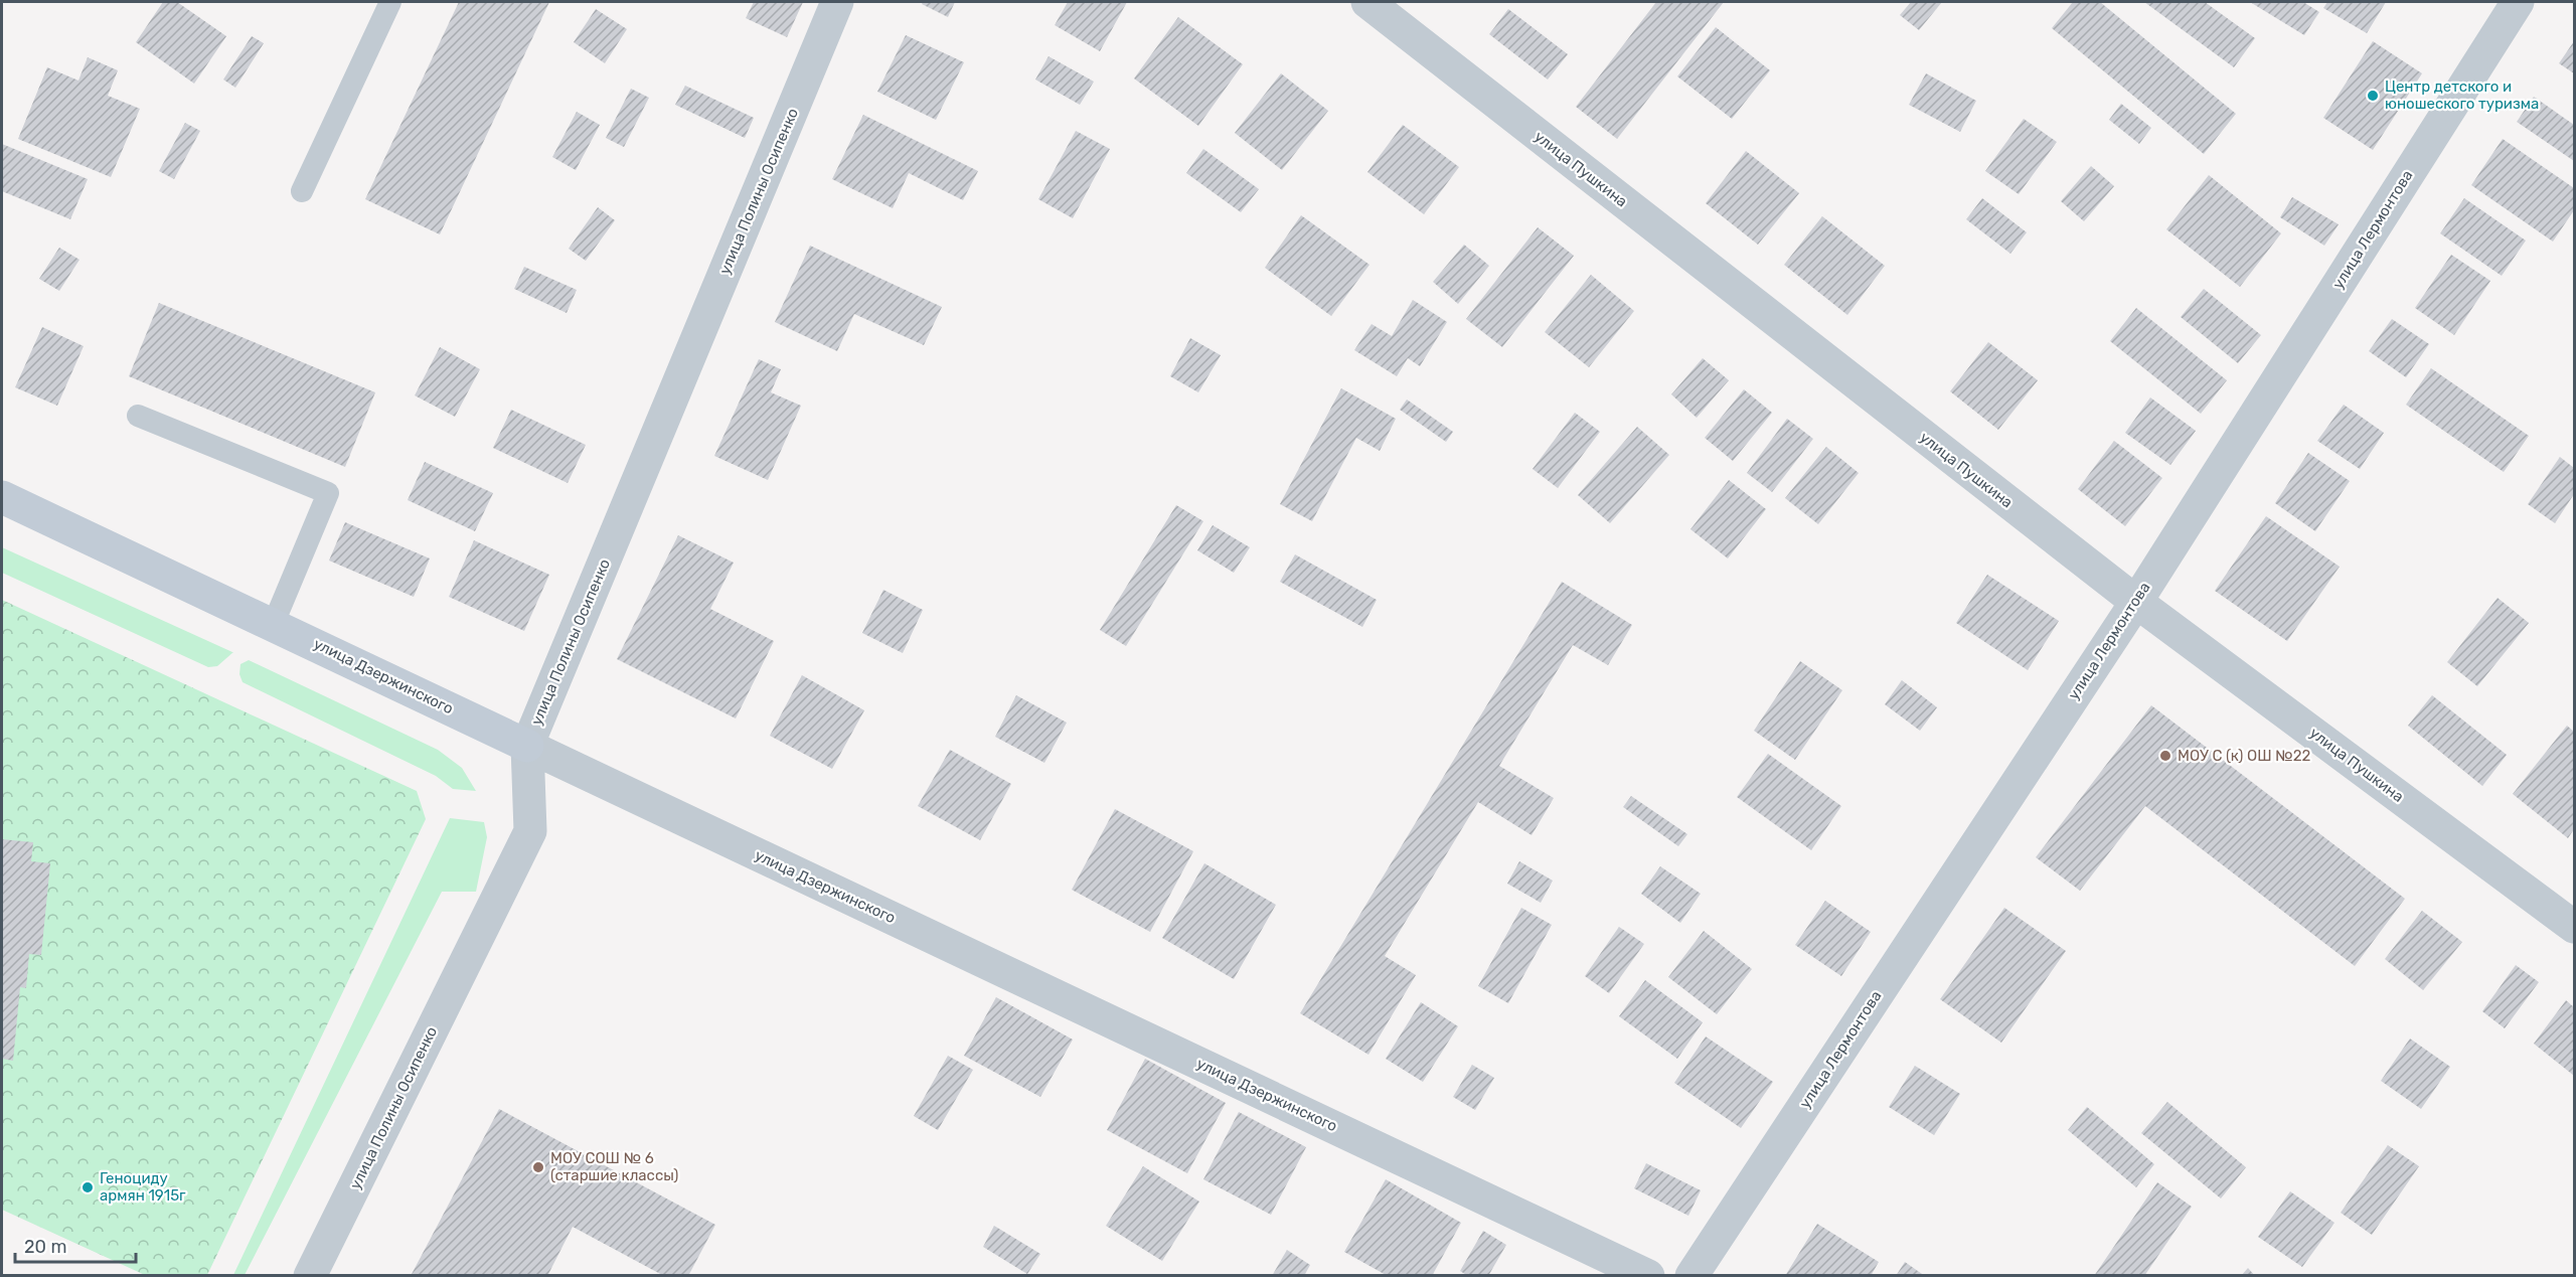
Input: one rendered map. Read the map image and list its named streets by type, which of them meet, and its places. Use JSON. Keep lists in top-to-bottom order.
{
  "streets": {
    "street": [
      "улица Пушкина",
      "улица Полины Осипенко",
      "улица Лермонтова",
      "улица Дзержинского"
    ]
  },
  "crossings": [
    ["улица Пушкина", "улица Лермонтова"],
    ["улица Полины Осипенко", "улица Дзержинского"]
  ],
  "places": [
    "Центр детского и юношеского туризма",
    "МОУ С (к) ОШ №22",
    "МОУ СОШ № 6 (старшие классы)",
    "Геноциду армян 1915г"
  ],
  "scale_bar": "20 m"
}
